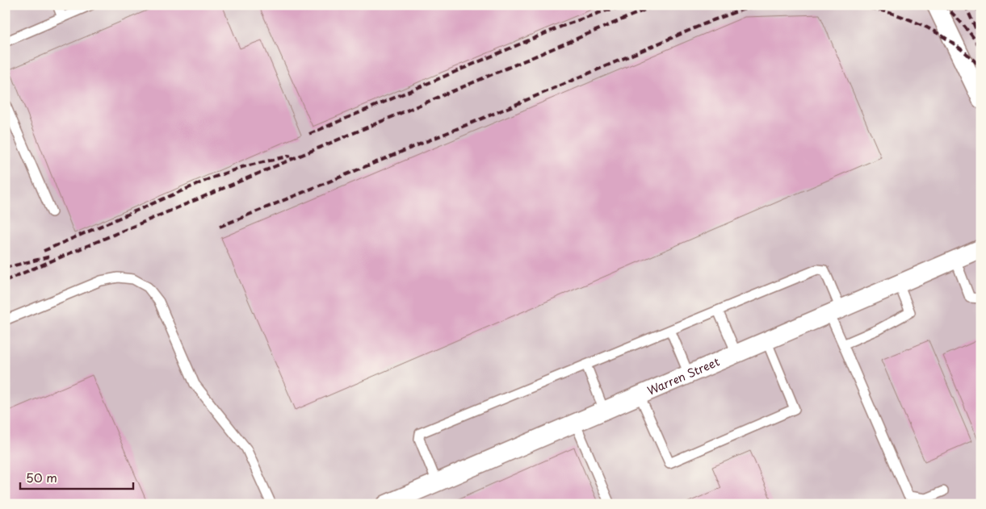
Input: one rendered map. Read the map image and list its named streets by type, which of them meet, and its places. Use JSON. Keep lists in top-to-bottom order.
{
  "streets": {
    "street": ["Warren Street"]
  },
  "scale_bar": "50 m"
}
